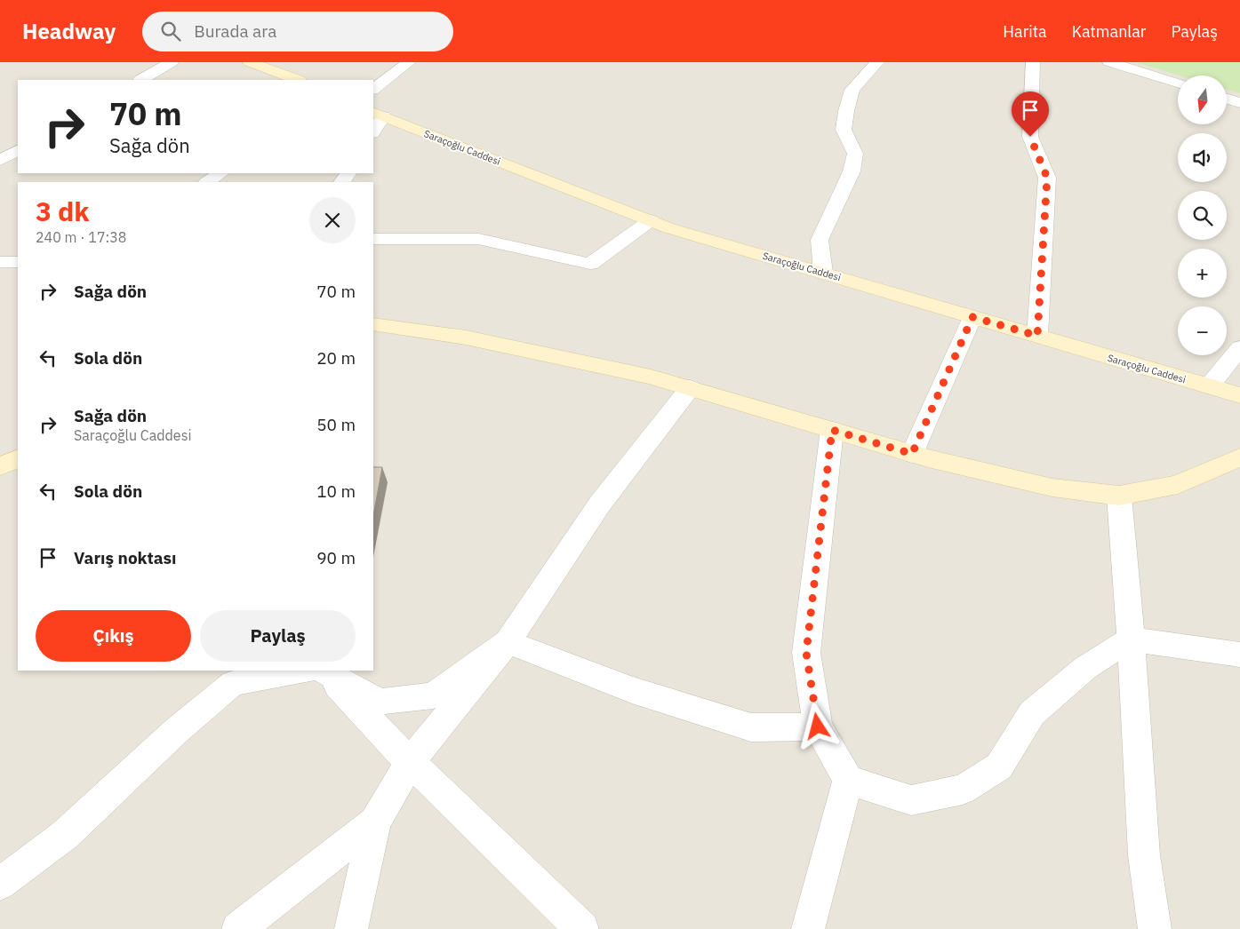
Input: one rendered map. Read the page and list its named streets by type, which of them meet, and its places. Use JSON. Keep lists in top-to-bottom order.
{
  "streets": {
    "street": ["Saraçoğlu Caddesi"]
  },
  "north": "bottom",
  "page": {
    "header": "Headway",
    "search": "Burada ara",
    "nav": ["Harita", "Katmanlar", "Paylaş"],
    "map_buttons": ["+", "−"],
    "turn": ["70 m", "Sağa dön"],
    "heading": ["3 dk", "240 m · 17:38"],
    "list": [
      {
        "name": "Sağa dön",
        "value": "70 m"
      },
      {
        "name": "Sola dön",
        "value": "20 m"
      },
      {
        "name": "Sağa dön",
        "note": "Saraçoğlu Caddesi",
        "value": "50 m"
      },
      {
        "name": "Sola dön",
        "value": "10 m"
      },
      {
        "name": "Varış noktası",
        "value": "90 m"
      }
    ],
    "buttons": ["Çıkış", "Paylaş"]
  }
}
